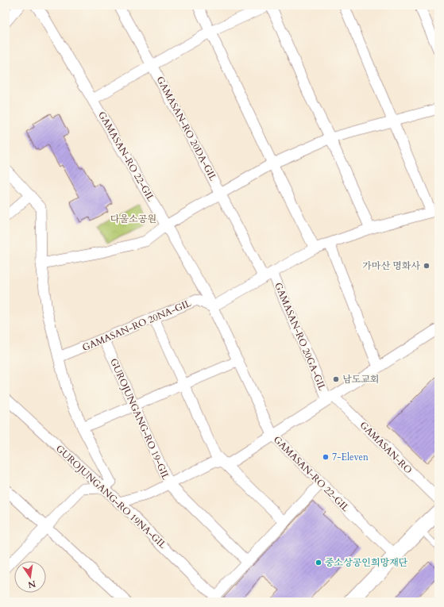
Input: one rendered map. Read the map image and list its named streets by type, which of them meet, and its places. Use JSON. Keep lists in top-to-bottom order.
{
  "streets": {
    "street": [
      "GAMASAN-RO 20DA-GIL",
      "GAMASAN-RO 22-GIL",
      "GAMASAN-RO 20NA-GIL",
      "GAMASAN-RO 20GA-GIL",
      "GUROJUNGANG-RO 19-GIL",
      "GAMASAN-RO",
      "GUROJUNGANG-RO 19NA-GIL"
    ]
  },
  "crossings": [
    ["GAMASAN-RO 22-GIL", "GAMASAN-RO 20NA-GIL"],
    ["GAMASAN-RO 22-GIL", "GAMASAN-RO 20GA-GIL"],
    ["GAMASAN-RO 20NA-GIL", "GUROJUNGANG-RO 19-GIL"],
    ["GAMASAN-RO 20GA-GIL", "GUROJUNGANG-RO 19-GIL"],
    ["GAMASAN-RO 20GA-GIL", "GAMASAN-RO"],
    ["GAMASAN-RO 20GA-GIL", "GUROJUNGANG-RO 19NA-GIL"]
  ],
  "parks": ["다울소공원"],
  "places": [
    "가마산 명화사",
    "남도교회",
    "7-Eleven",
    "중소상공인희망재단"
  ],
  "north": "bottom"
}
